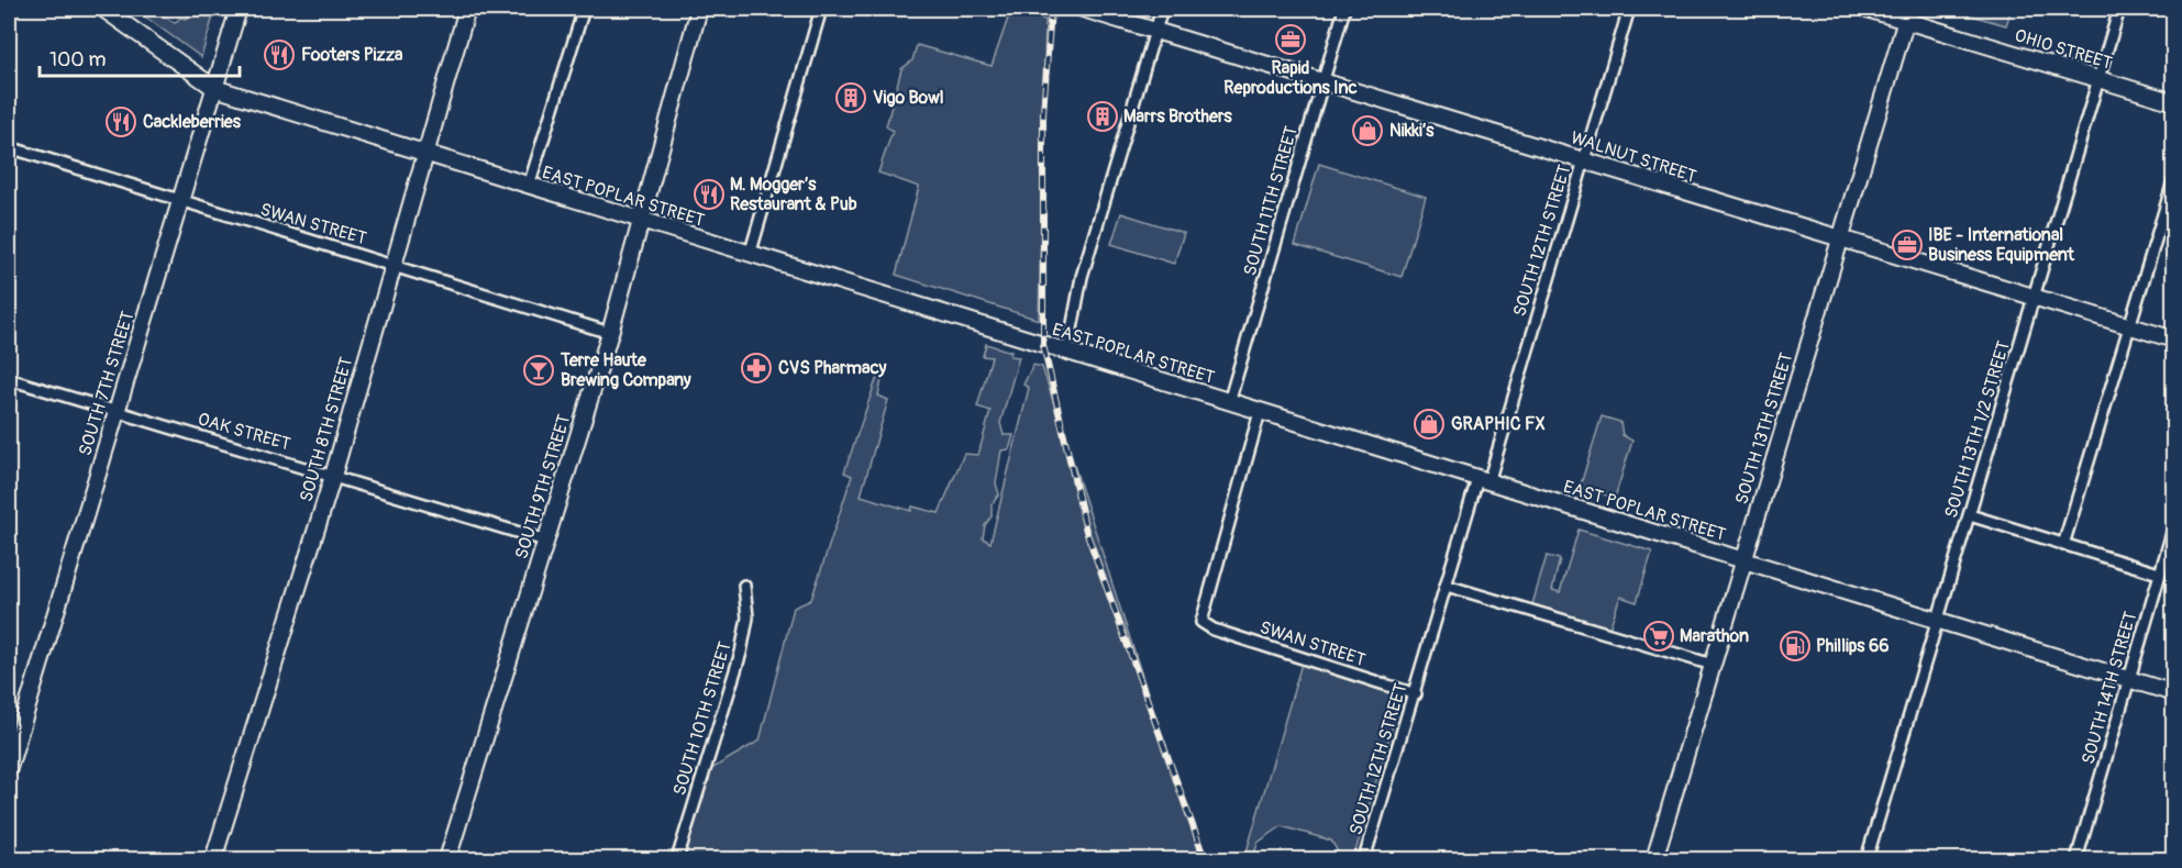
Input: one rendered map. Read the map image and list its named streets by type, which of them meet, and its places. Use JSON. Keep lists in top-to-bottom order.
{
  "streets": {
    "main road": [
      "OHIO STREET",
      "WALNUT STREET",
      "EAST POPLAR STREET",
      "SOUTH 7TH STREET",
      "SOUTH 13TH STREET",
      "SOUTH 8TH STREET",
      "SOUTH 9TH STREET"
    ],
    "street": [
      "SOUTH 11TH STREET",
      "SWAN STREET",
      "SOUTH 12TH STREET",
      "SOUTH 13TH 1/2 STREET",
      "OAK STREET",
      "SOUTH 14TH STREET",
      "SOUTH 10TH STREET"
    ]
  },
  "crossings": [
    ["OHIO STREET", "SOUTH 13TH STREET"],
    ["OHIO STREET", "SOUTH 13TH 1/2 STREET"],
    ["WALNUT STREET", "SOUTH 11TH STREET"],
    ["WALNUT STREET", "SOUTH 12TH STREET"],
    ["WALNUT STREET", "SOUTH 13TH STREET"],
    ["WALNUT STREET", "SOUTH 13TH 1/2 STREET"],
    ["EAST POPLAR STREET", "SOUTH 11TH STREET"],
    ["EAST POPLAR STREET", "SWAN STREET"],
    ["EAST POPLAR STREET", "SOUTH 12TH STREET"],
    ["EAST POPLAR STREET", "SOUTH 7TH STREET"],
    ["EAST POPLAR STREET", "SOUTH 13TH STREET"],
    ["EAST POPLAR STREET", "SOUTH 8TH STREET"],
    ["EAST POPLAR STREET", "SOUTH 13TH 1/2 STREET"],
    ["EAST POPLAR STREET", "SOUTH 9TH STREET"],
    ["EAST POPLAR STREET", "SOUTH 14TH STREET"],
    ["SWAN STREET", "SOUTH 12TH STREET"],
    ["SWAN STREET", "SOUTH 7TH STREET"],
    ["SWAN STREET", "SOUTH 8TH STREET"],
    ["SWAN STREET", "SOUTH 9TH STREET"],
    ["SOUTH 7TH STREET", "OAK STREET"],
    ["SOUTH 8TH STREET", "OAK STREET"],
    ["OAK STREET", "SOUTH 9TH STREET"]
  ],
  "places": {
    "office": ["Rapid Reproductions Inc", "IBE - International Business Equipment"],
    "restaurant": ["Footers Pizza", "Cackleberries", "M. Mogger’s Restaurant & Pub"],
    "building": ["Vigo Bowl", "Marrs Brothers"],
    "shop": ["Nikki’s", "GRAPHIC FX"],
    "pharmacy": ["CVS Pharmacy"],
    "bar": ["Terre Haute Brewing Company"],
    "supermarket": ["Marathon"],
    "fuel station": ["Phillips 66"]
  },
  "scale_bar": "100 m"
}
